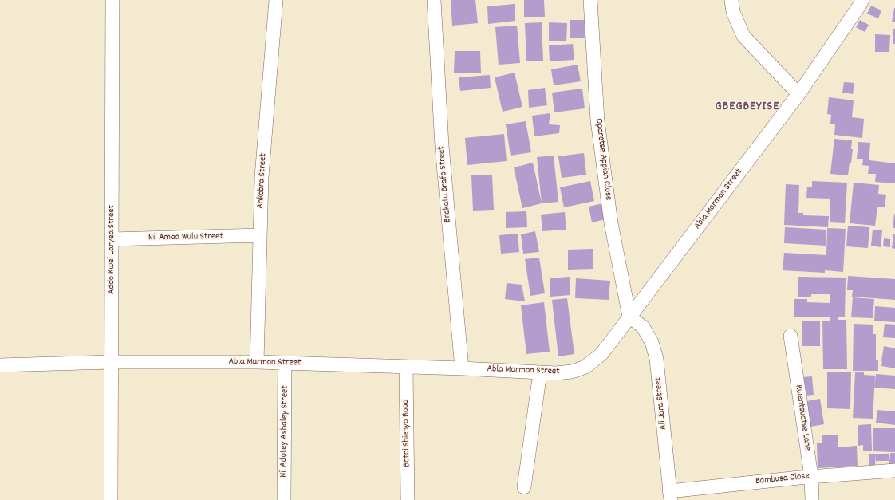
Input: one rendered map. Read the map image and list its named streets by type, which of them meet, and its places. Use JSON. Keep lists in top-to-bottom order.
{
  "streets": {
    "street": [
      "Oparetse Appiah Close",
      "Ankobra Street",
      "Brakatu Brafo Street",
      "Abla Marmon Street",
      "Nii Amaa Wulu Street",
      "Addo Kwei Laryea Street",
      "Ali Jara Street",
      "Kwentsuatse Lane",
      "Nii Adotey Ashaley Street",
      "Botoi Shienyo Road",
      "Bambusa Close"
    ]
  },
  "crossings": [
    ["Oparetse Appiah Close", "Abla Marmon Street"],
    ["Oparetse Appiah Close", "Ali Jara Street"],
    ["Ankobra Street", "Abla Marmon Street"],
    ["Ankobra Street", "Nii Amaa Wulu Street"],
    ["Brakatu Brafo Street", "Abla Marmon Street"],
    ["Abla Marmon Street", "Addo Kwei Laryea Street"],
    ["Abla Marmon Street", "Ali Jara Street"],
    ["Abla Marmon Street", "Nii Adotey Ashaley Street"],
    ["Abla Marmon Street", "Botoi Shienyo Road"],
    ["Nii Amaa Wulu Street", "Addo Kwei Laryea Street"],
    ["Ali Jara Street", "Bambusa Close"],
    ["Kwentsuatse Lane", "Bambusa Close"]
  ],
  "districts": ["GBEGBEYISE"]
}
